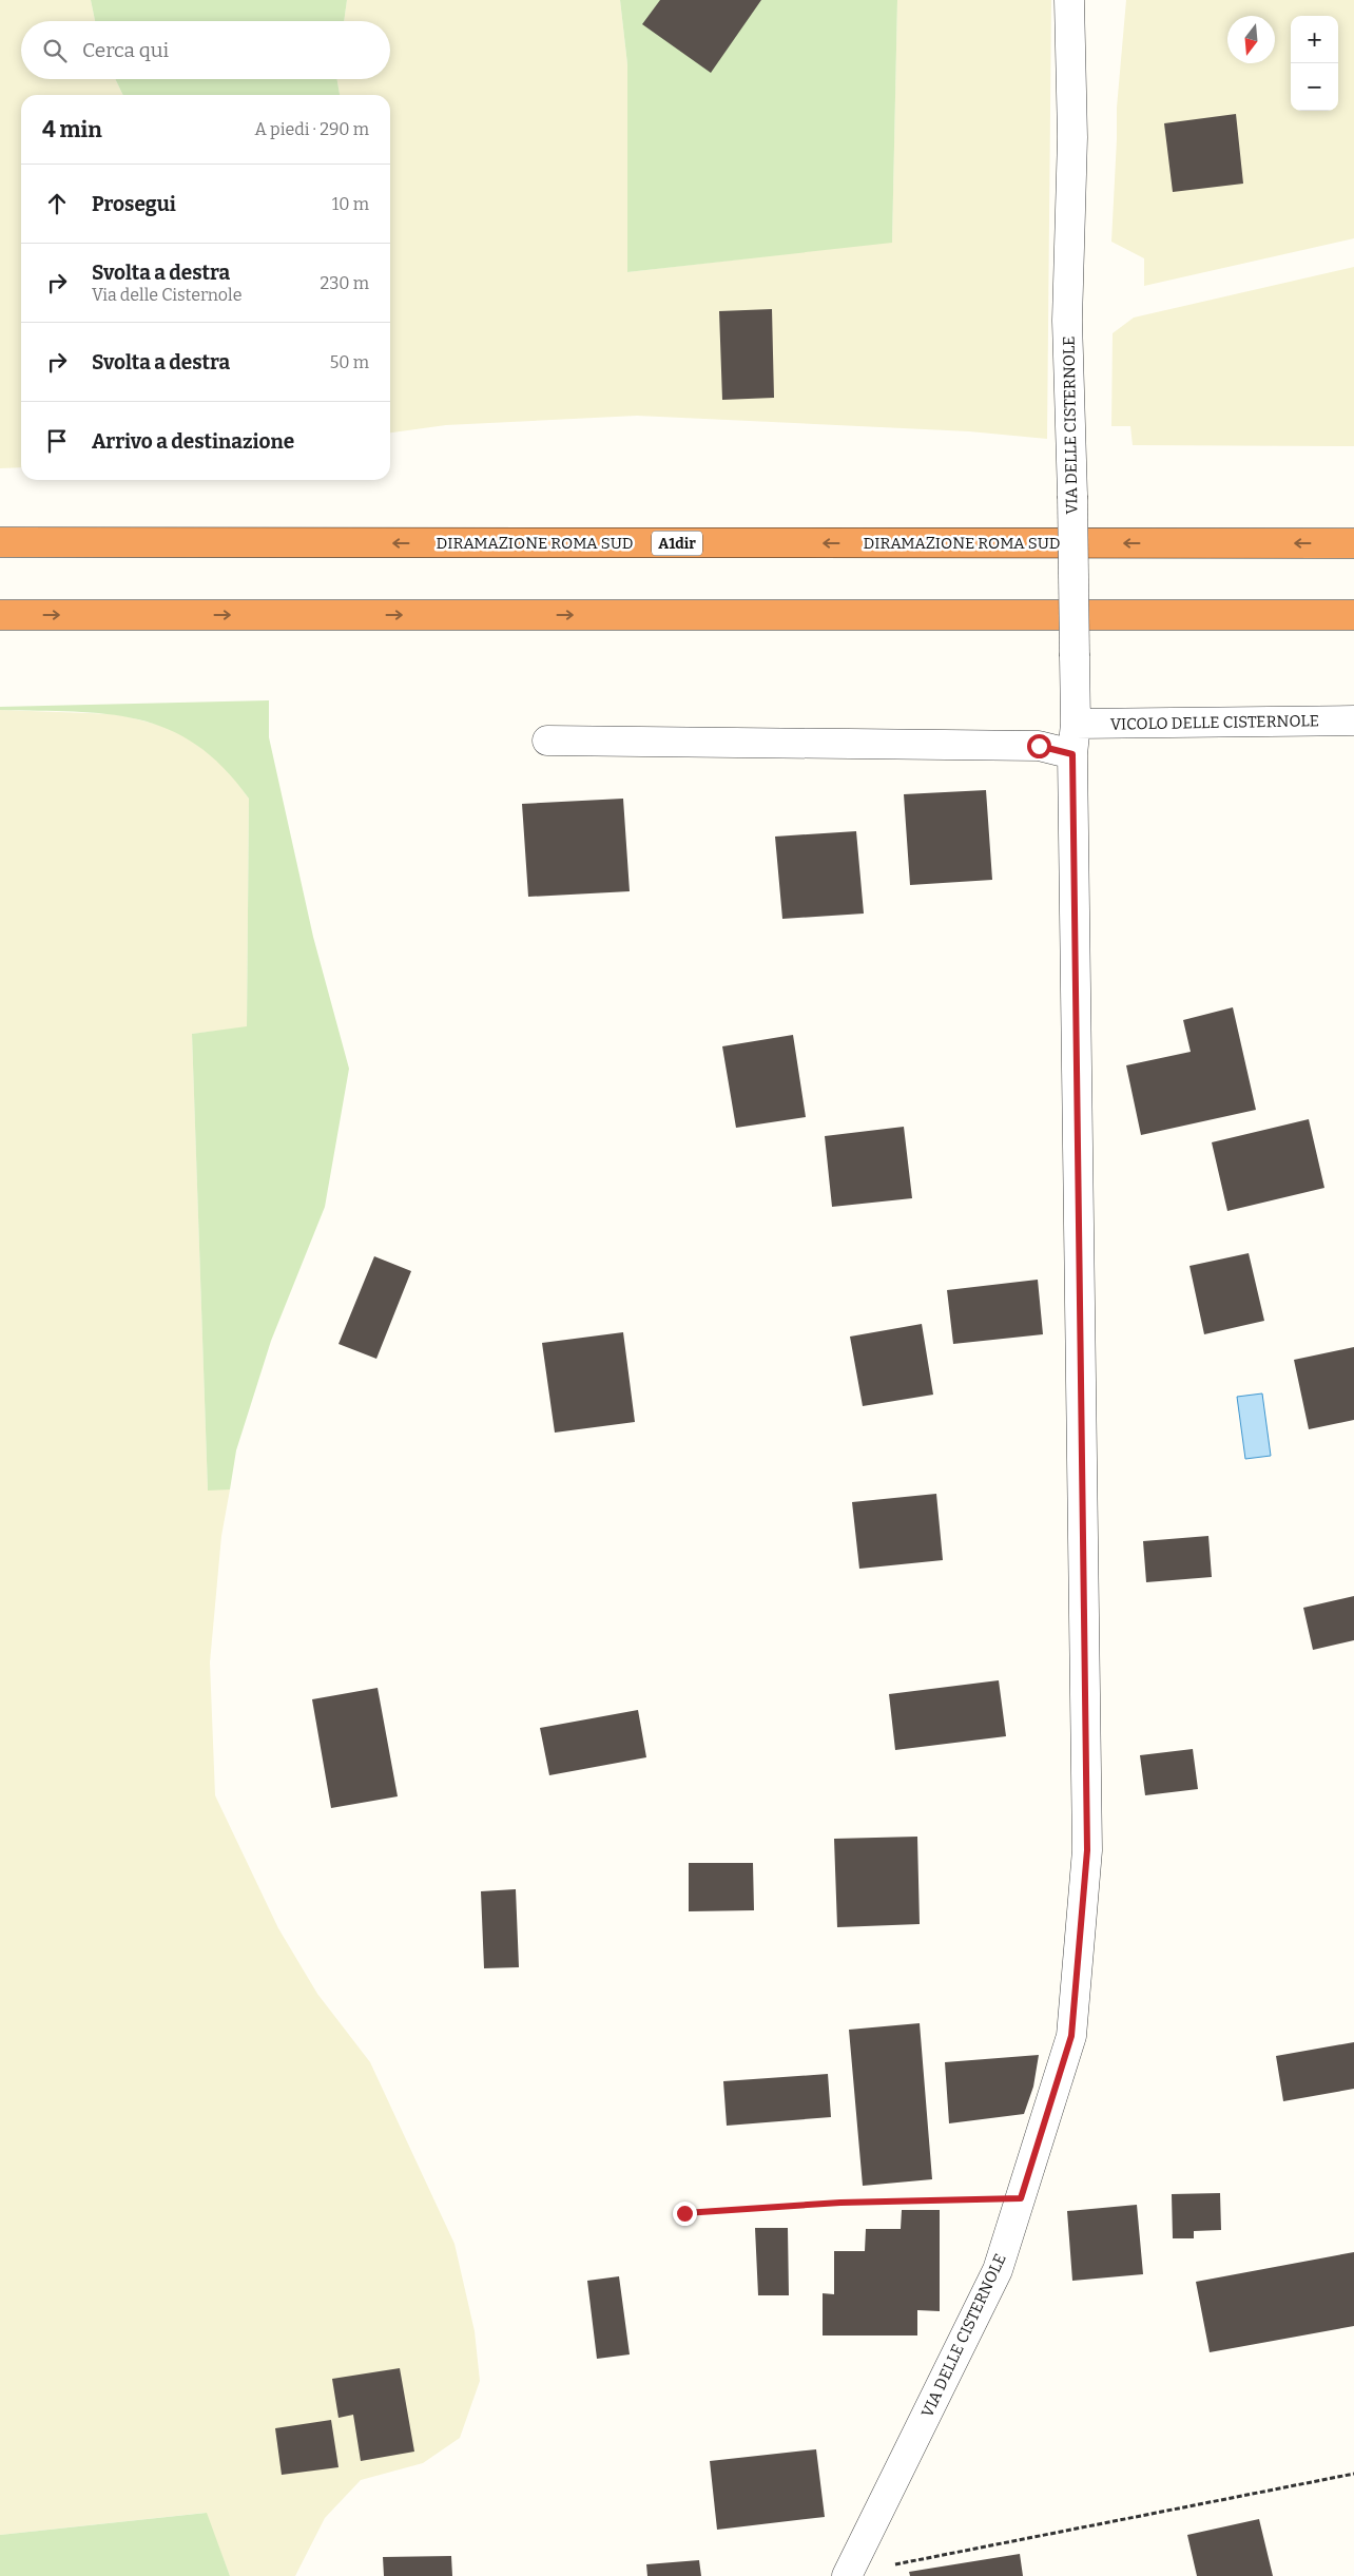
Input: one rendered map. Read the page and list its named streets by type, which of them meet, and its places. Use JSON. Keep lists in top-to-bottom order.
{
  "streets": {
    "highway": ["DIRAMAZIONE ROMA SUD", "A1dir"],
    "street": ["VIA DELLE CISTERNOLE", "VICOLO DELLE CISTERNOLE"]
  },
  "crossings": [
    ["VIA DELLE CISTERNOLE", "VICOLO DELLE CISTERNOLE"]
  ],
  "north": "bottom",
  "page": {
    "map_buttons": ["+", "−"],
    "search": "Cerca qui",
    "heading": ["4 min", "A piedi · 290 m"],
    "list": [
      ["Prosegui", "10 m"],
      ["Svolta a destra", "Via delle Cisternole", "230 m"],
      ["Svolta a destra", "50 m"],
      "Arrivo a destinazione"
    ]
  }
}
